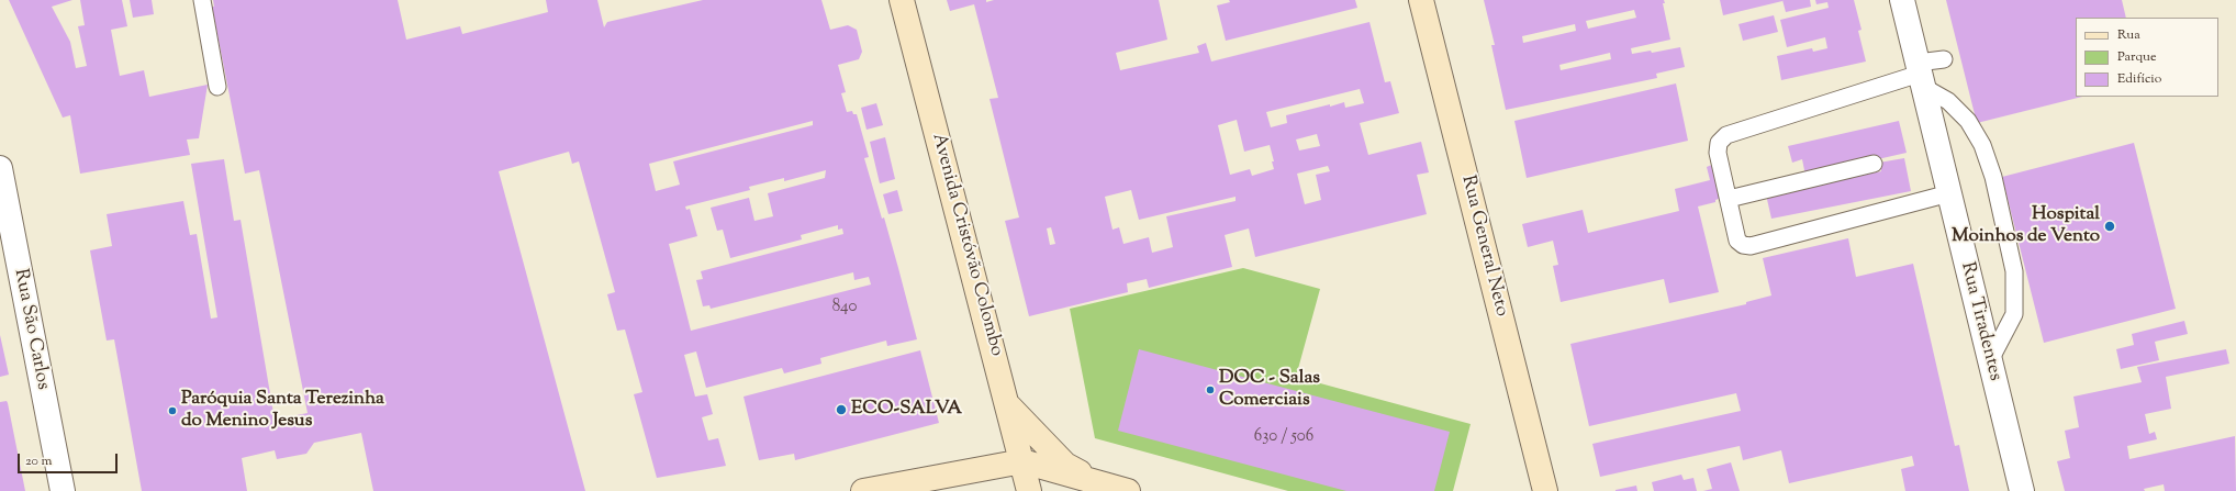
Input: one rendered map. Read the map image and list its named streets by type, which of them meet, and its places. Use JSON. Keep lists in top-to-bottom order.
{
  "streets": {
    "street": [
      "Avenida Cristóvão Colombo",
      "Rua General Neto",
      "Rua Tiradentes",
      "Rua São Carlos"
    ]
  },
  "places": [
    "Hospital Moinhos de Vento",
    "DOC - Salas Comerciais",
    "ECO-SALVA",
    "Paróquia Santa Terezinha do Menino Jesus"
  ],
  "house_numbers": ["840", "630 / 506"],
  "legend": ["Rua", "Parque", "Edifício"],
  "scale_bar": "20 m"
}
